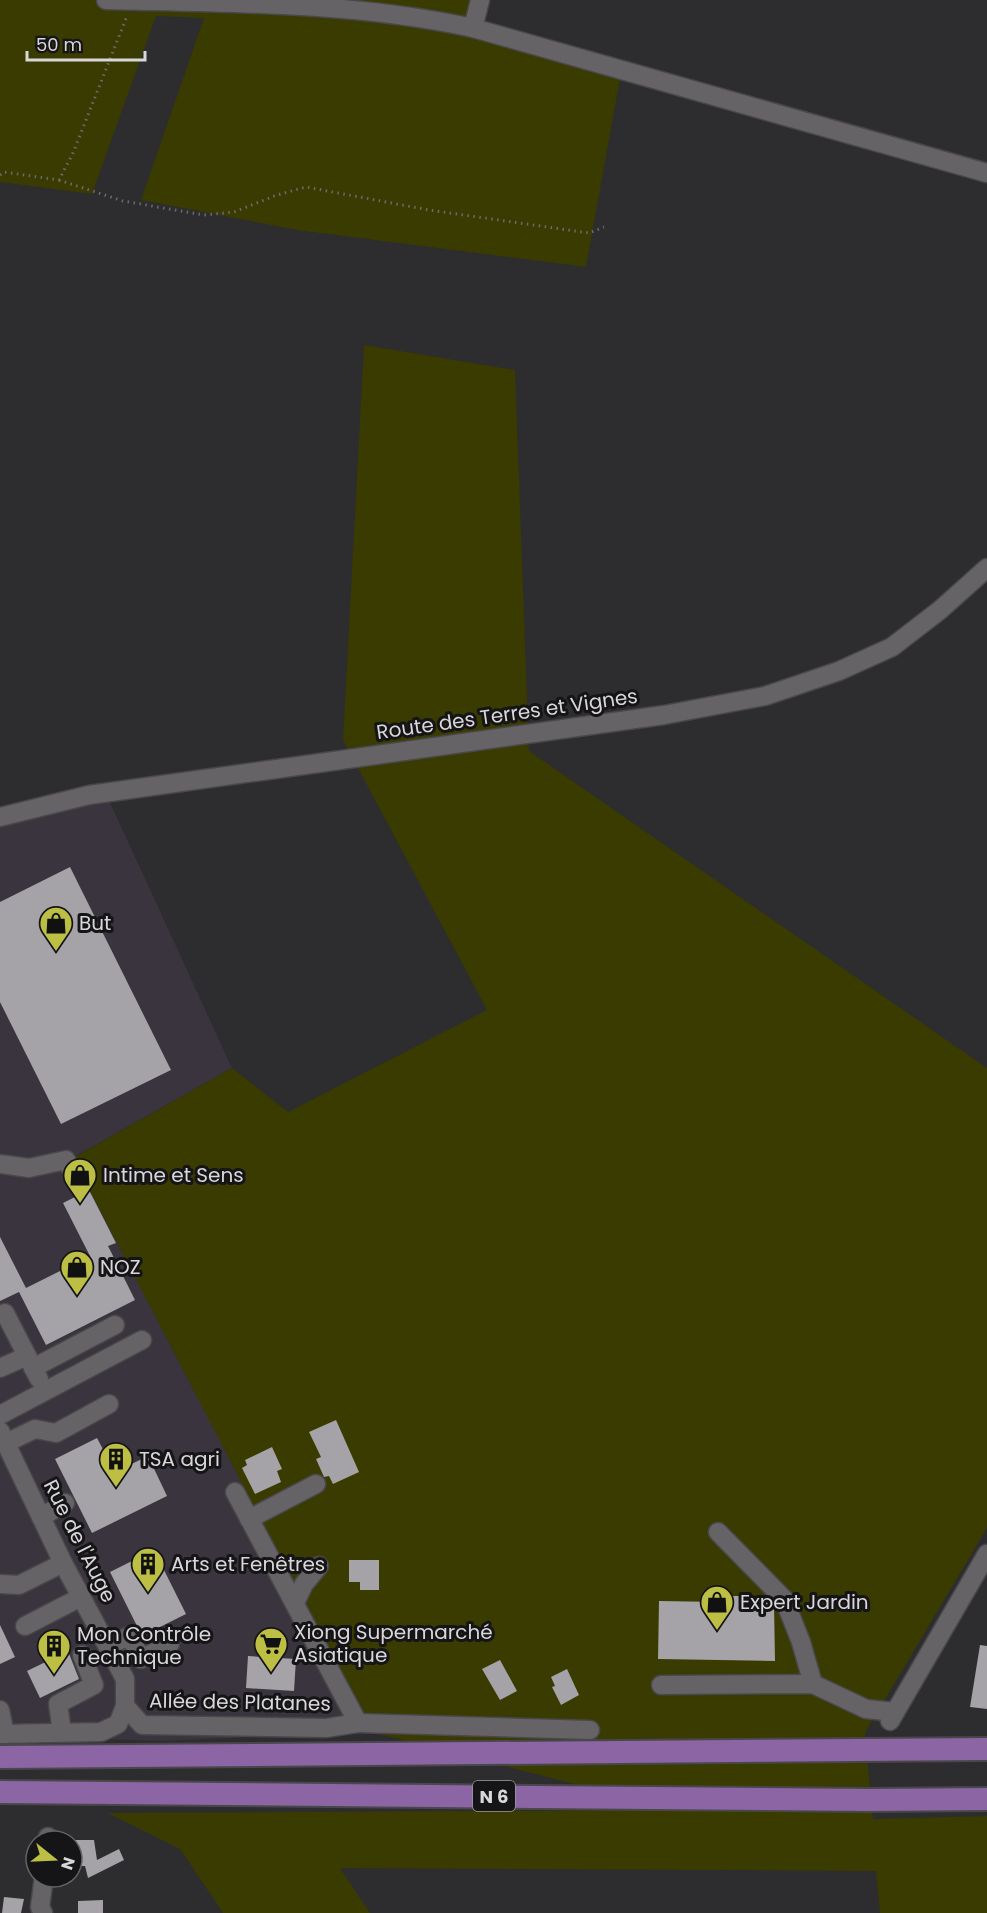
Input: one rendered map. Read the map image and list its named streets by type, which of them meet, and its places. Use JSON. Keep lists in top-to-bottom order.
{
  "streets": {
    "main road": ["N 6"],
    "street": ["Route des Terres et Vignes", "Rue de l'Auge", "Allée des Platanes"]
  },
  "crossings": [
    ["Rue de l'Auge", "Allée des Platanes"]
  ],
  "places": {
    "shop": [
      "But",
      "Intime et Sens",
      "NOZ",
      "Expert Jardin"
    ],
    "building": ["TSA agri", "Arts et Fenêtres", "Mon Contrôle Technique"],
    "supermarket": ["Xiong Supermarché Asiatique"]
  },
  "scale_bar": "50 m",
  "north": "right"
}
